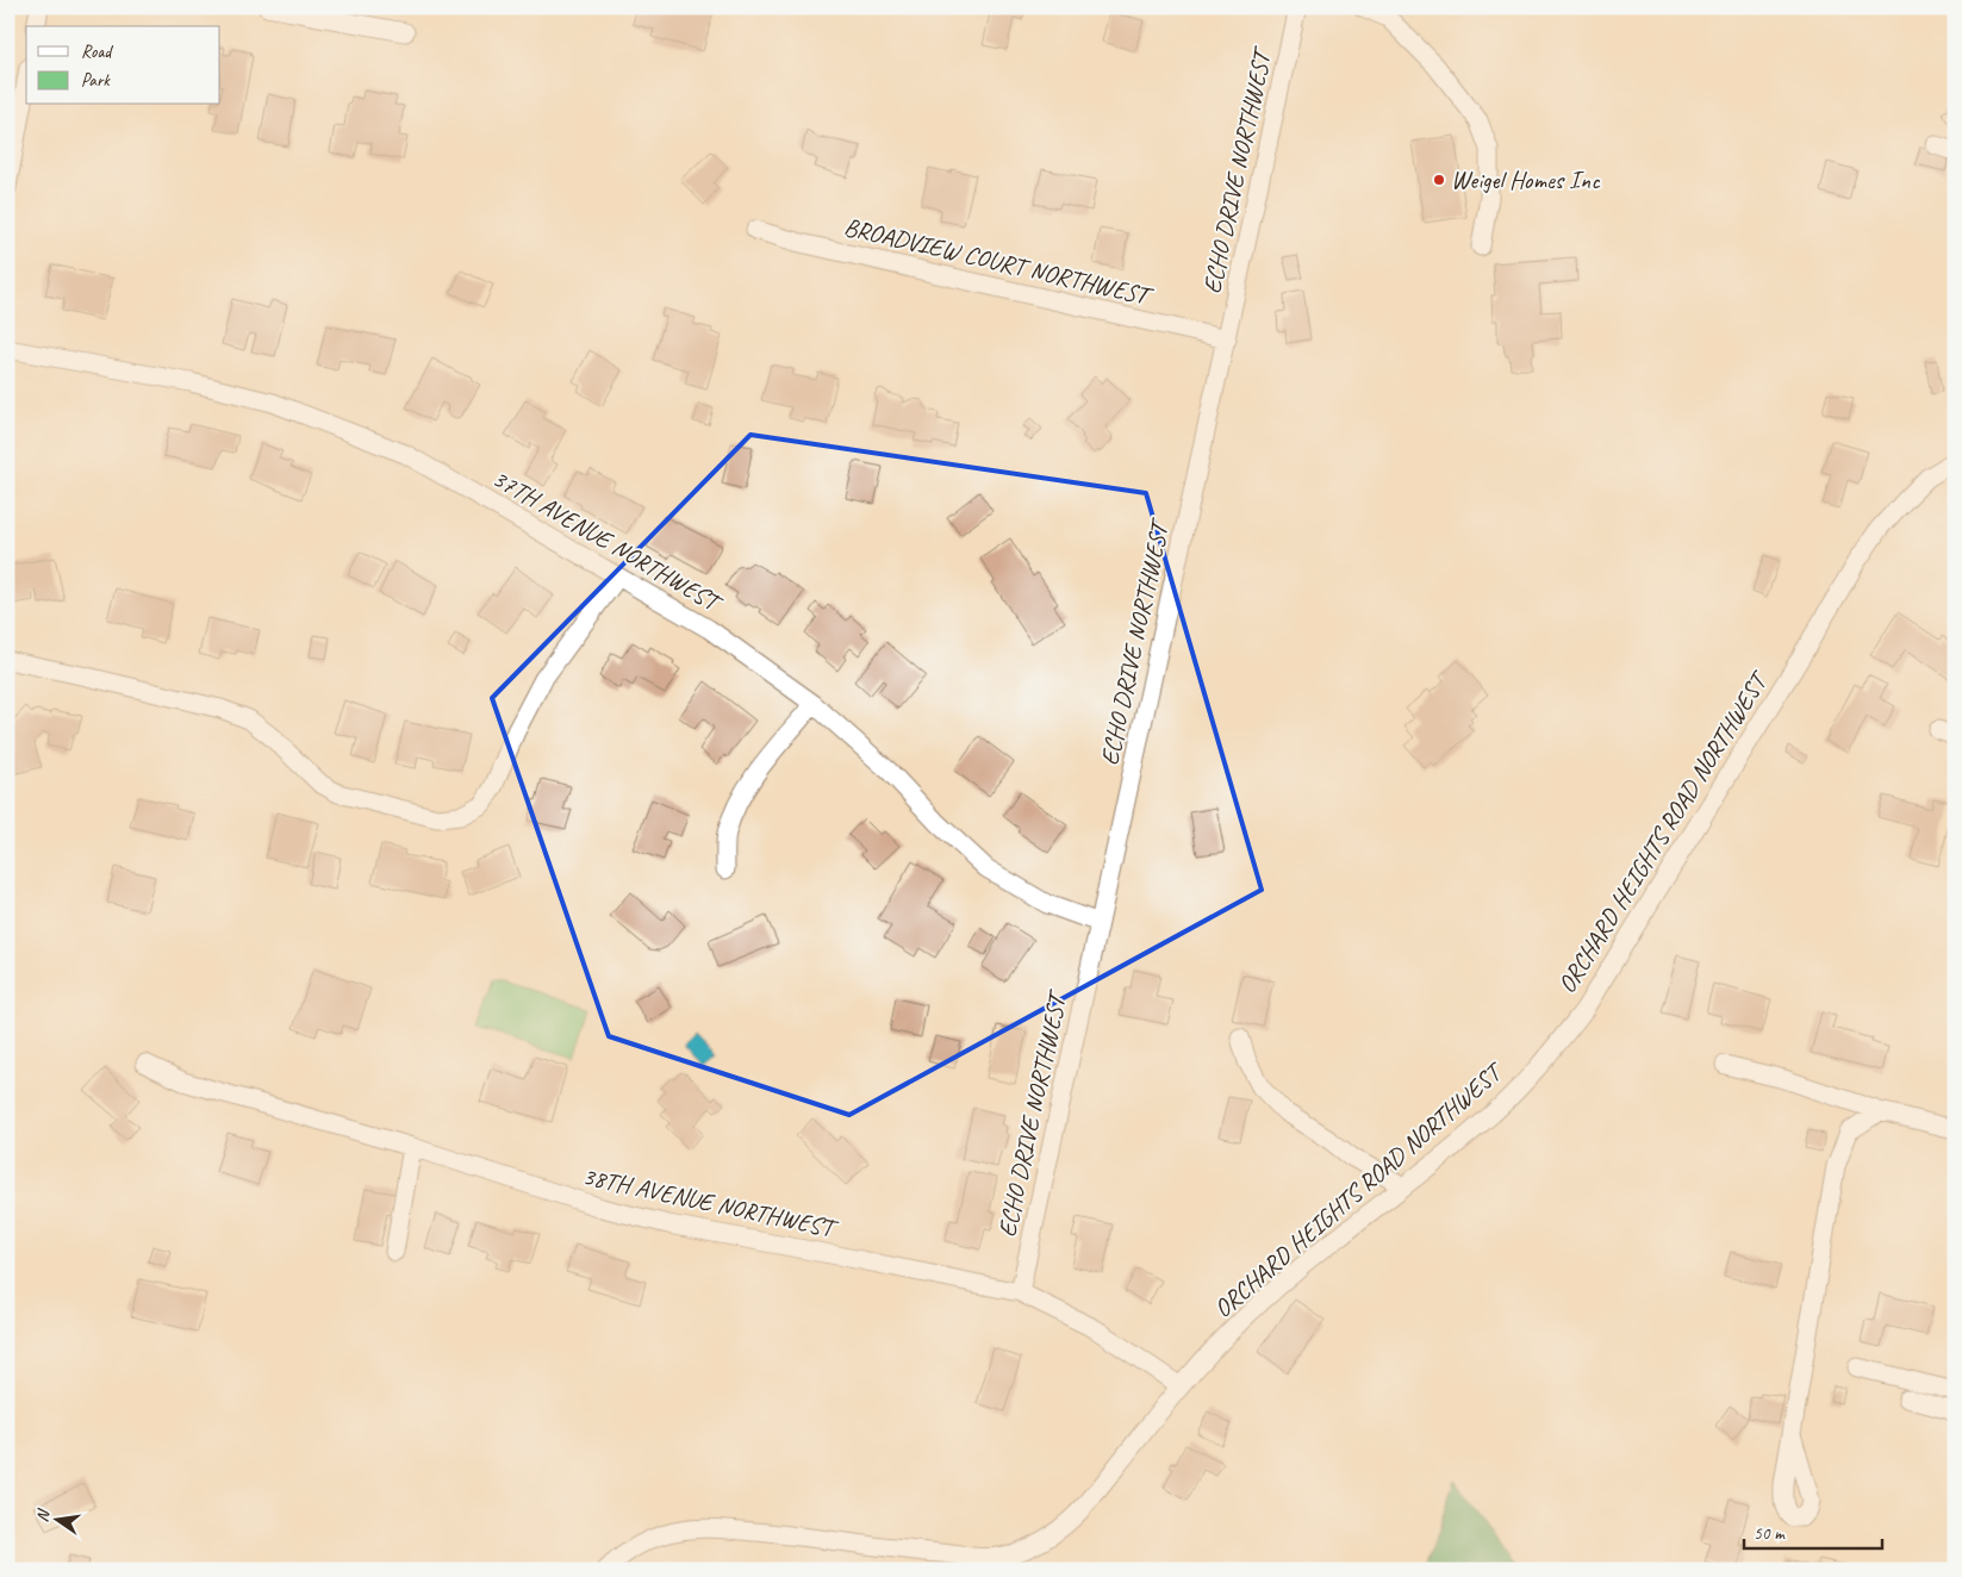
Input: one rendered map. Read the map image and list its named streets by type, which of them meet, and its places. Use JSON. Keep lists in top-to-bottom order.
{
  "streets": {
    "street": [
      "ECHO DRIVE NORTHWEST",
      "BROADVIEW COURT NORTHWEST",
      "37TH AVENUE NORTHWEST",
      "ORCHARD HEIGHTS ROAD NORTHWEST",
      "38TH AVENUE NORTHWEST"
    ]
  },
  "crossings": [
    ["ECHO DRIVE NORTHWEST", "BROADVIEW COURT NORTHWEST"],
    ["ECHO DRIVE NORTHWEST", "37TH AVENUE NORTHWEST"],
    ["ECHO DRIVE NORTHWEST", "38TH AVENUE NORTHWEST"],
    ["ORCHARD HEIGHTS ROAD NORTHWEST", "38TH AVENUE NORTHWEST"]
  ],
  "places": ["Weigel Homes Inc"],
  "legend": ["Road", "Park"],
  "scale_bar": "50 m",
  "north": "left"
}
